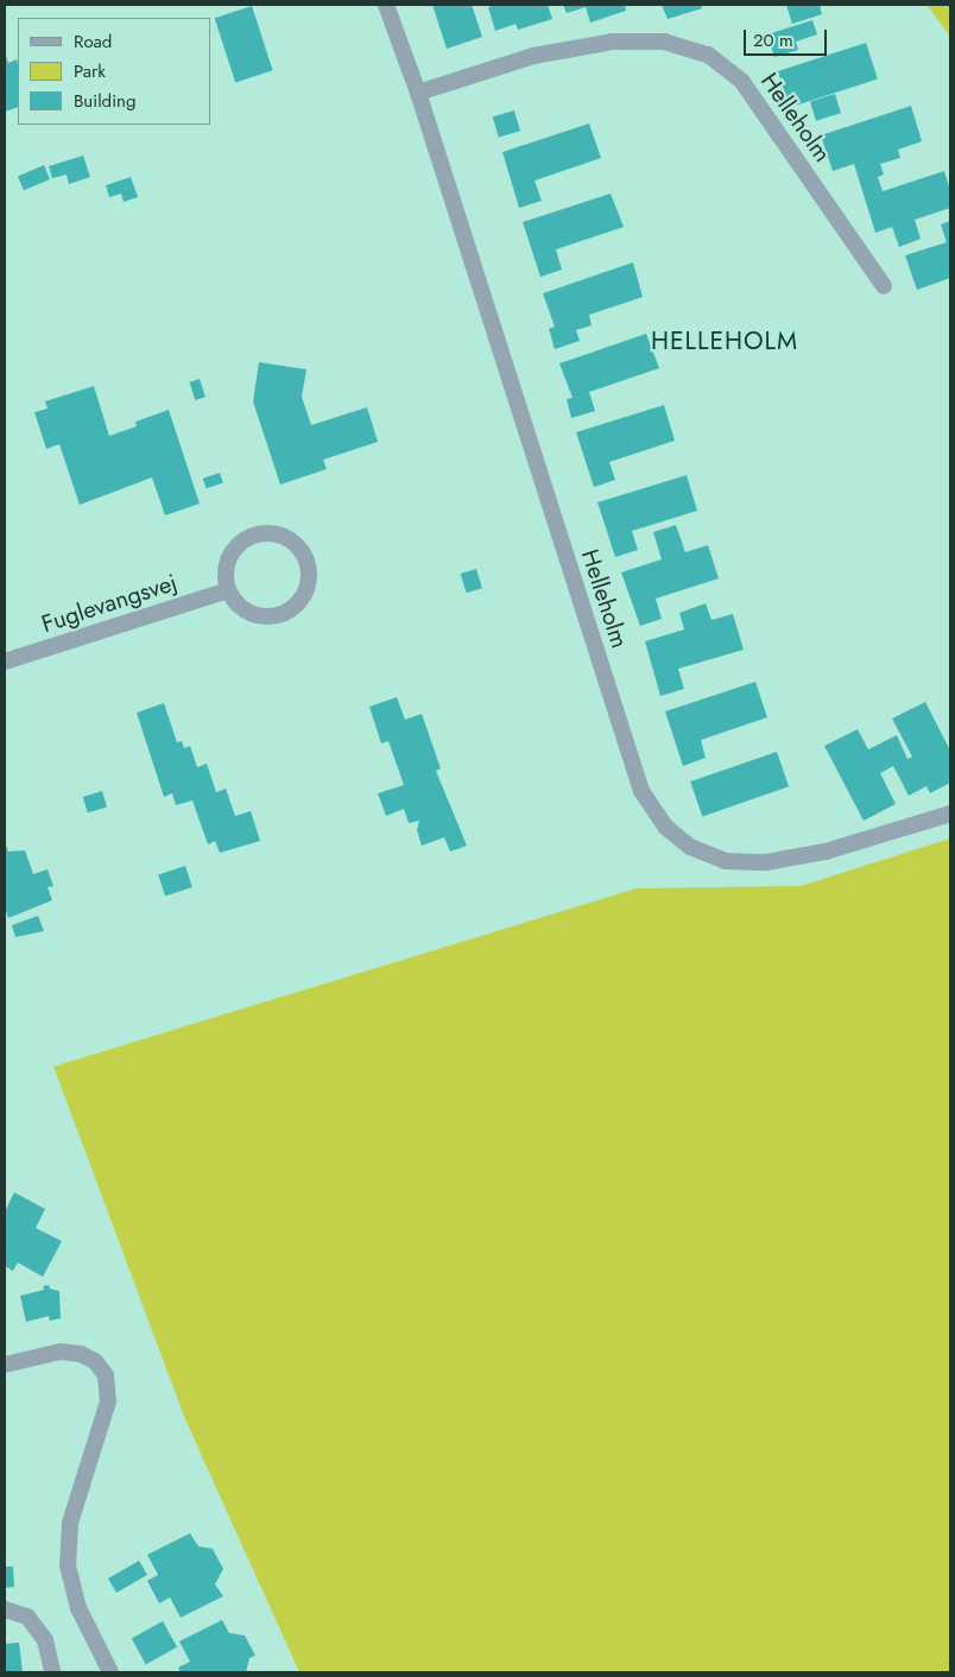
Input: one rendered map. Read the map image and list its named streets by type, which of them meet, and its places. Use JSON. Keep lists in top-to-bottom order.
{
  "streets": {
    "street": ["Helleholm", "Fuglevangsvej"]
  },
  "districts": ["HELLEHOLM"],
  "legend": ["Road", "Park", "Building"],
  "scale_bar": "20 m"
}
